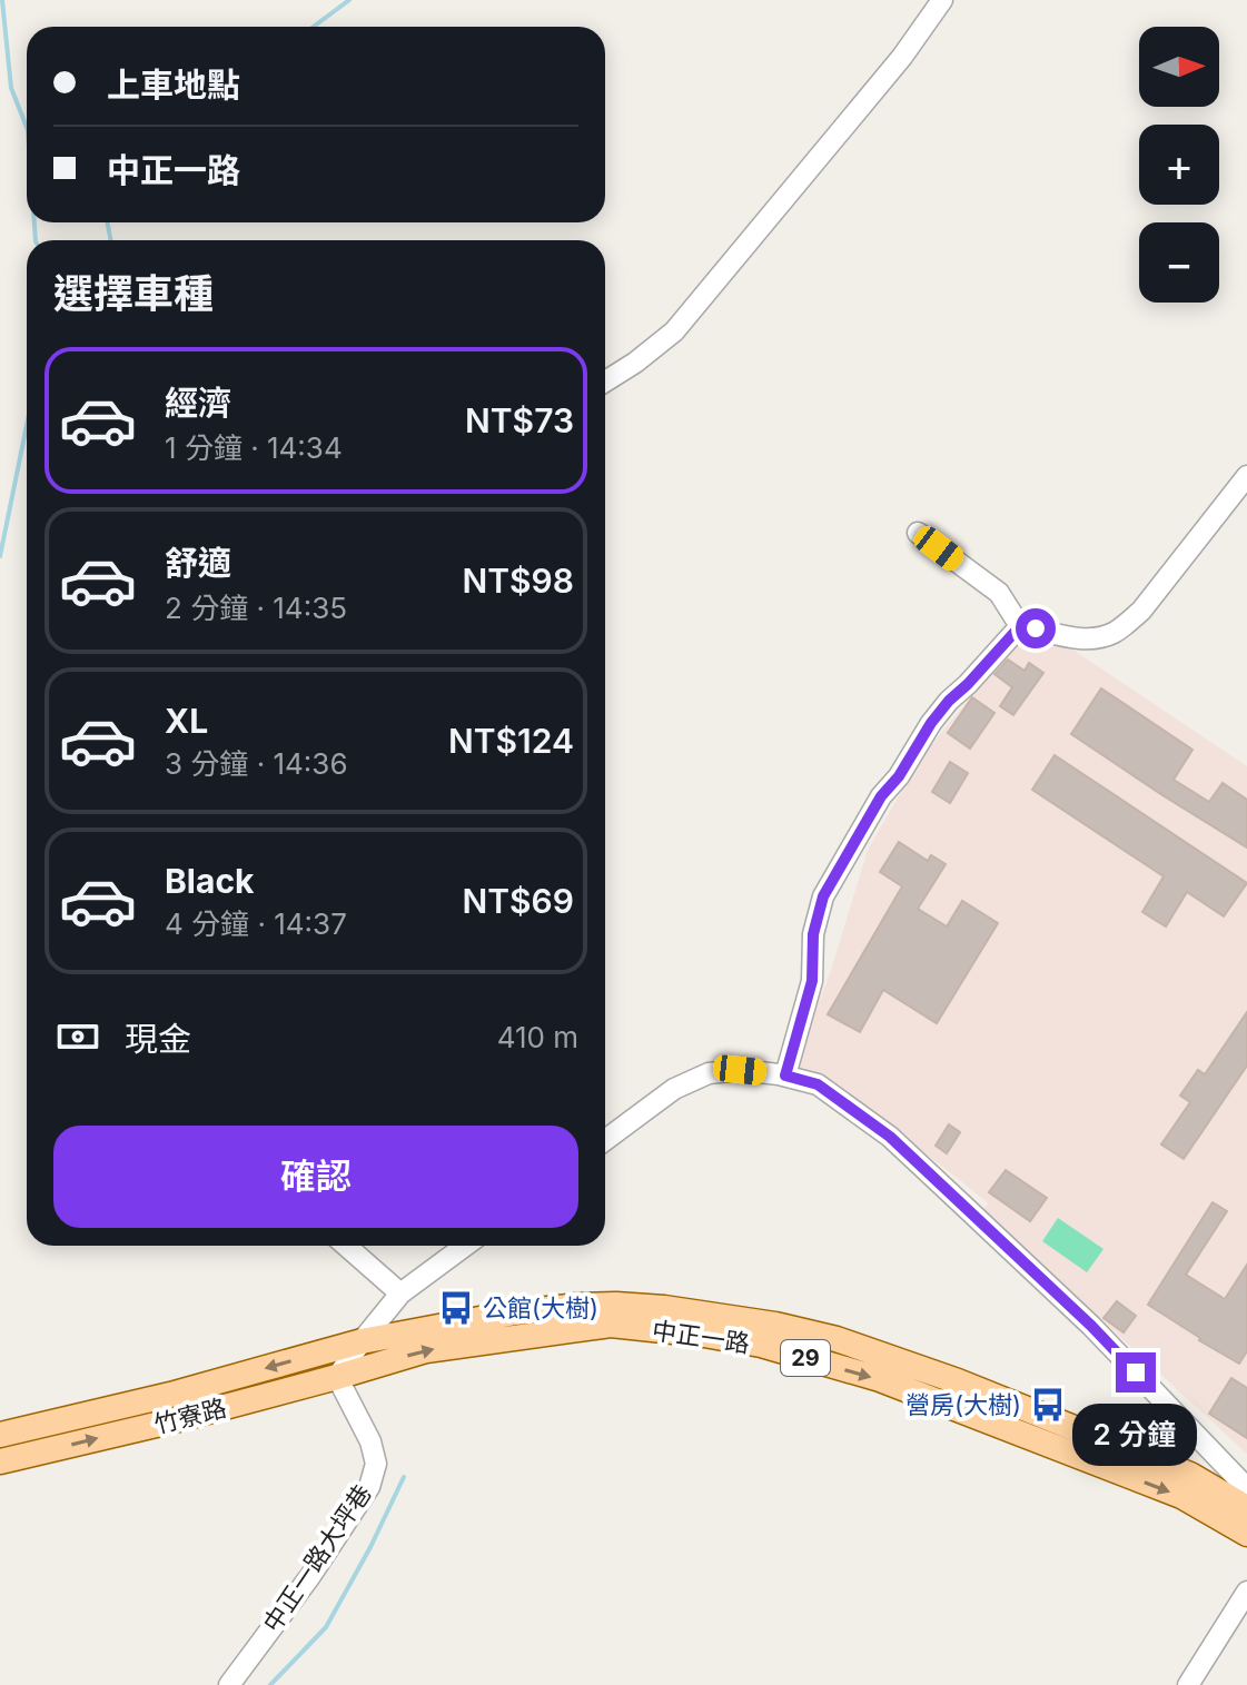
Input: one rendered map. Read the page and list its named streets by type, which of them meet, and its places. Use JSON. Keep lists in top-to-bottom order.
{
  "streets": {
    "main road": ["中正一路", "29", "竹寮路"],
    "street": ["中正一路大坪巷"]
  },
  "crossings": [
    ["中正一路", "竹寮路"],
    ["中正一路", "中正一路大坪巷"],
    ["竹寮路", "中正一路大坪巷"]
  ],
  "places": {
    "bus stop": ["公館(大樹)", "營房(大樹)"]
  },
  "north": "right",
  "page": {
    "map_buttons": ["+", "−"],
    "banner": ["上車地點", "中正一路"],
    "heading": "選擇車種",
    "list": [
      {
        "name": "經濟",
        "note": "1 分鐘 · 14:34",
        "value": "NT$73"
      },
      {
        "name": "舒適",
        "note": "2 分鐘 · 14:35",
        "value": "NT$98"
      },
      {
        "name": "XL",
        "note": "3 分鐘 · 14:36",
        "value": "NT$124"
      },
      {
        "name": "Black",
        "note": "4 分鐘 · 14:37",
        "value": "NT$69"
      }
    ],
    "pay": ["現金", "410 m"],
    "buttons": "確認",
    "bubble": "2 分鐘"
  }
}
